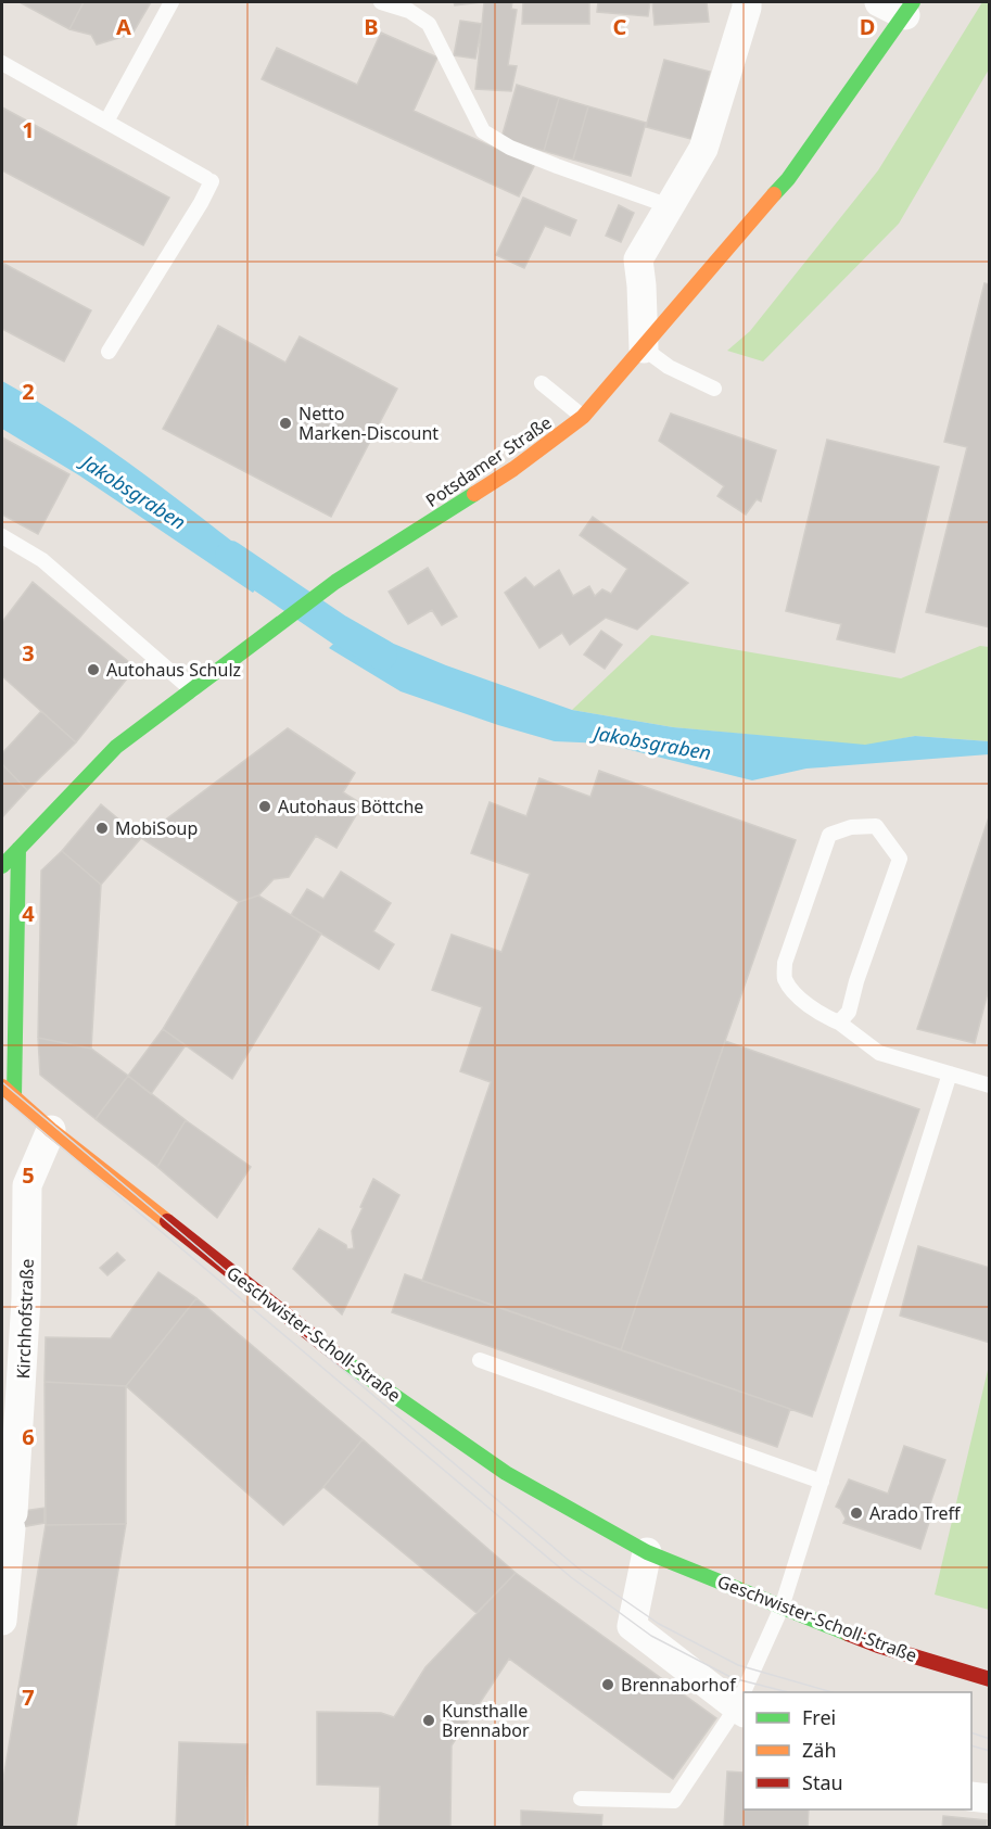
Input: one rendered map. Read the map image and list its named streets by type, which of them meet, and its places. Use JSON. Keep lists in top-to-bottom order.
{
  "streets": {
    "street": ["Potsdamer Straße", "Kirchhofstraße", "Geschwister-Scholl-Straße"]
  },
  "crossings": [
    ["Kirchhofstraße", "Geschwister-Scholl-Straße"]
  ],
  "water": ["Jakobsgraben"],
  "places": [
    "Netto Marken-Discount",
    "Autohaus Schulz",
    "Autohaus Böttche",
    "MobiSoup",
    "Arado Treff",
    "Brennaborhof",
    "Kunsthalle Brennabor"
  ],
  "legend": ["Frei", "Zäh", "Stau"],
  "grid": {
    "columns": [
      "A",
      "B",
      "C",
      "D"
    ],
    "rows": [
      "1",
      "2",
      "3",
      "4",
      "5",
      "6",
      "7"
    ]
  }
}
